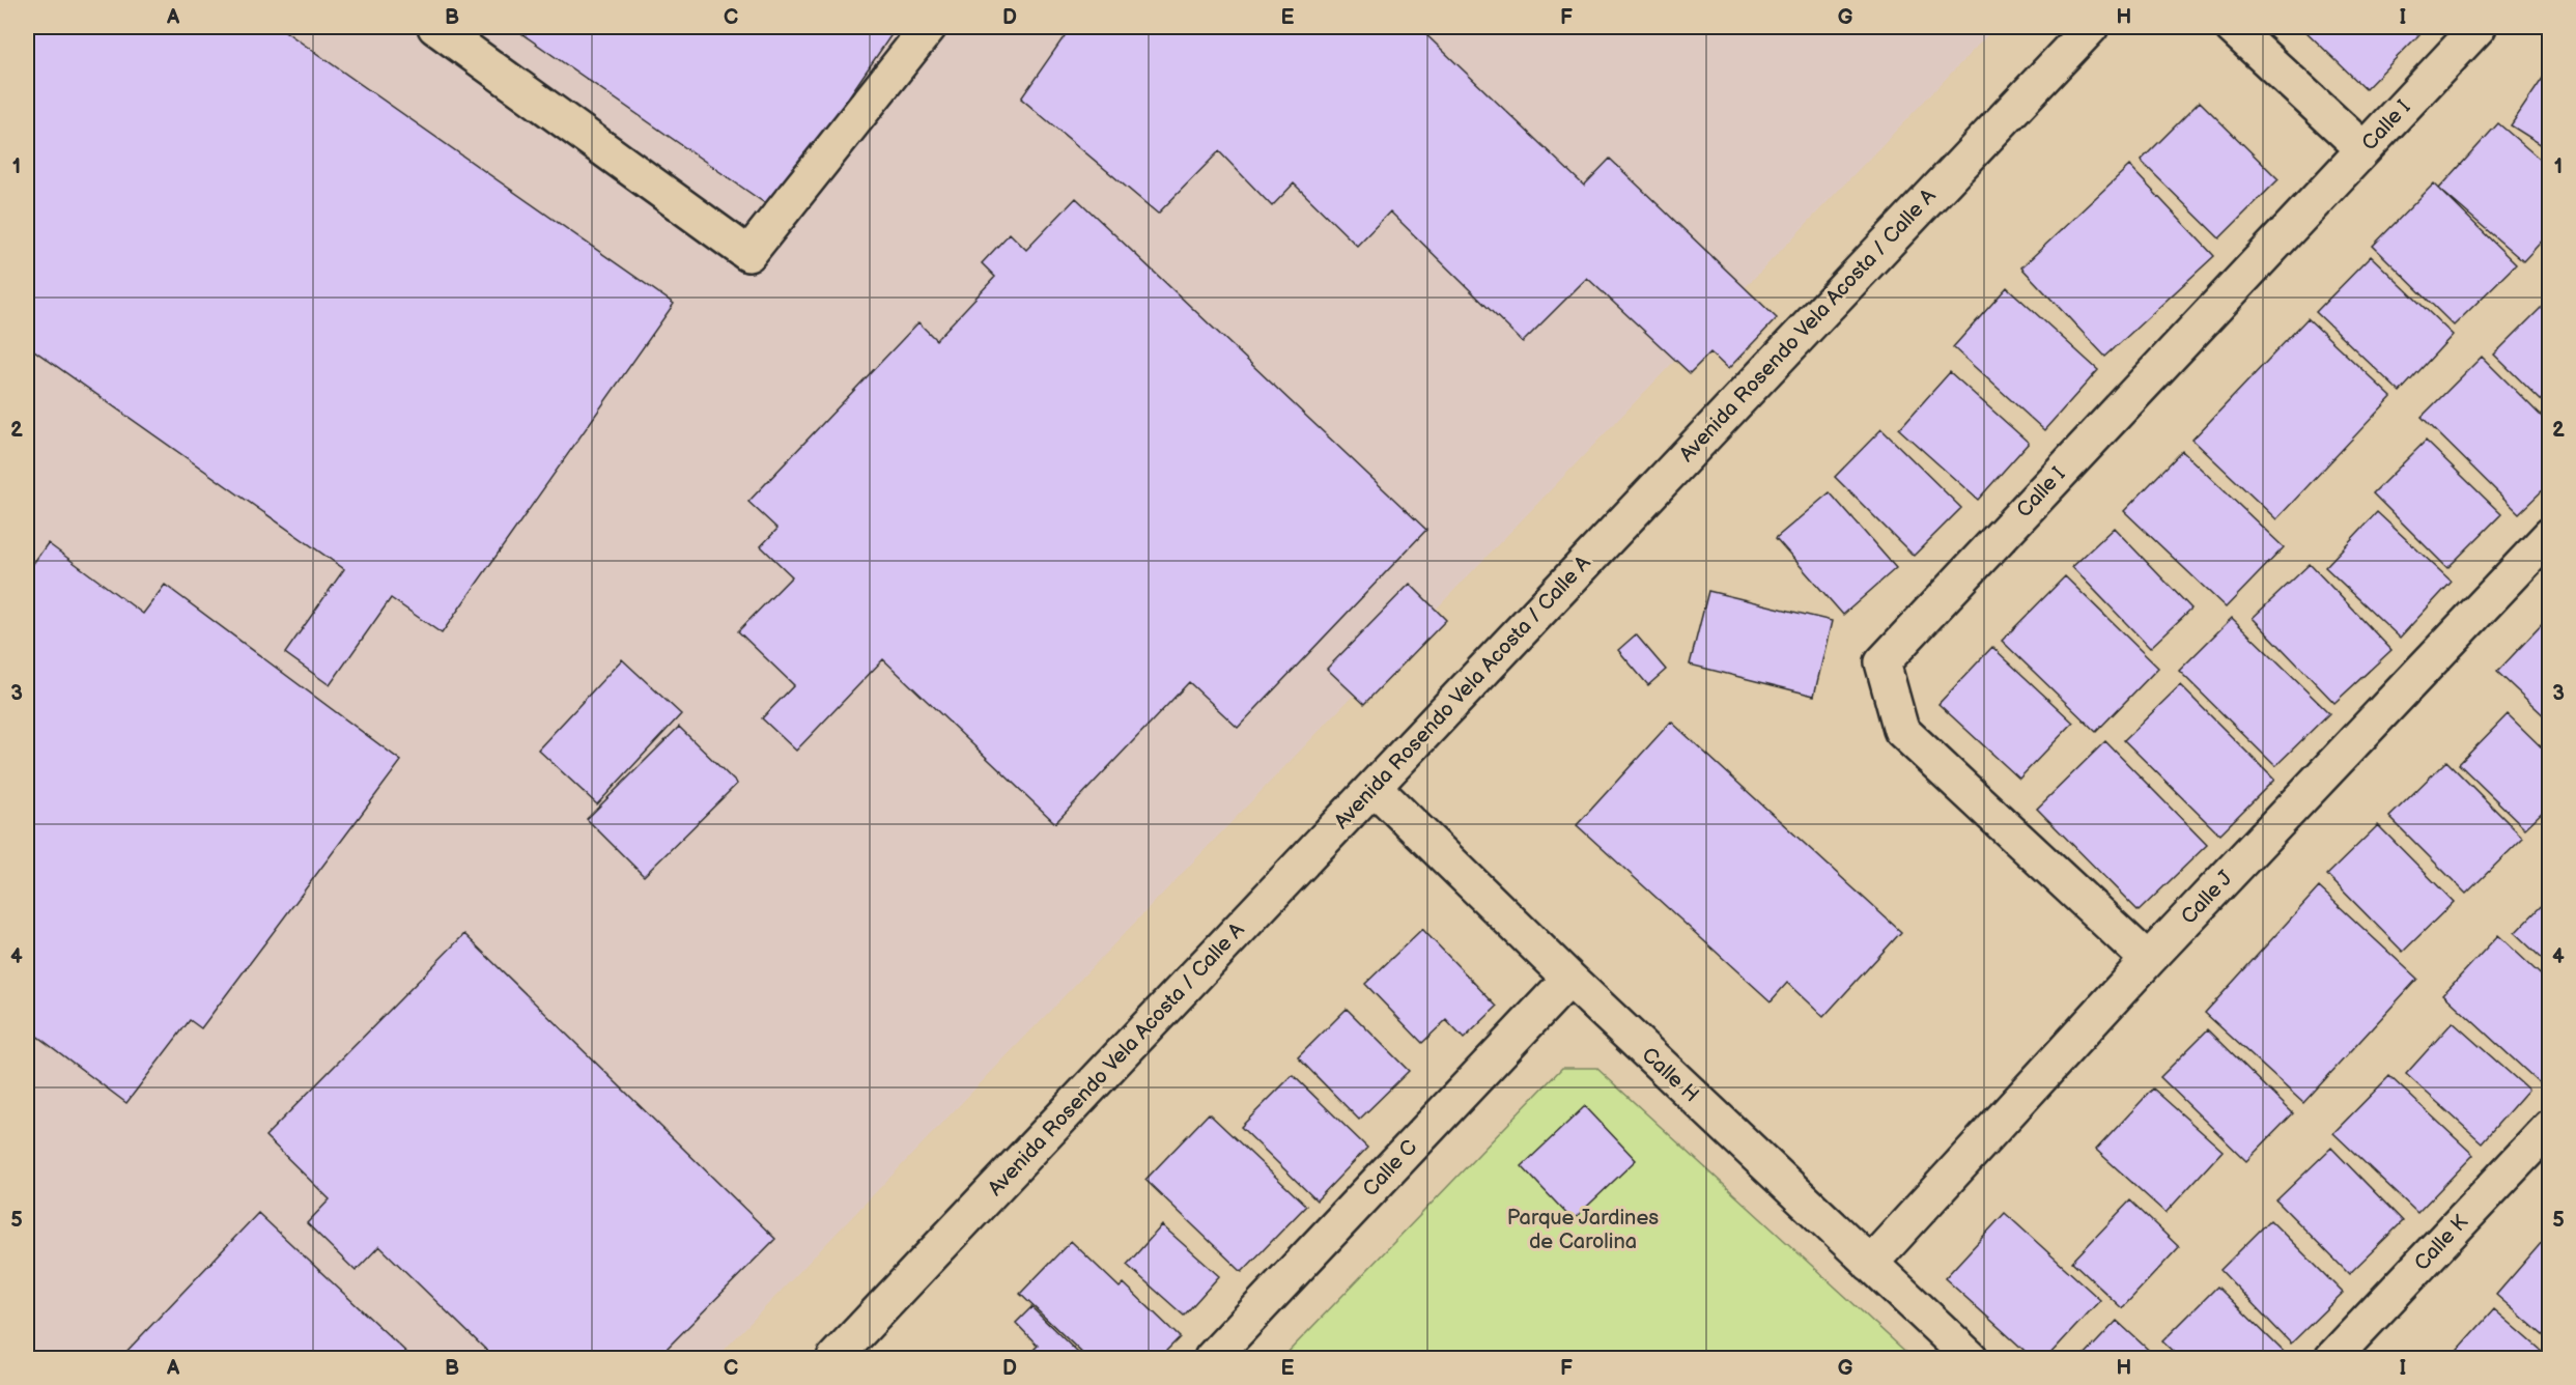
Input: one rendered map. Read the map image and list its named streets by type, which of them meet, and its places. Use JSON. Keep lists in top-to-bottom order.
{
  "streets": {
    "street": [
      "Calle I",
      "Avenida Rosendo Vela Acosta / Calle A",
      "Calle J",
      "Calle H",
      "Calle C",
      "Calle K"
    ]
  },
  "crossings": [
    ["Calle I", "Calle J"],
    ["Avenida Rosendo Vela Acosta / Calle A", "Calle H"],
    ["Calle J", "Calle H"],
    ["Calle H", "Calle C"]
  ],
  "parks": ["Parque Jardines de Carolina"],
  "grid": {
    "columns": [
      "A",
      "B",
      "C",
      "D",
      "E",
      "F",
      "G",
      "H",
      "I"
    ],
    "rows": [
      "1",
      "2",
      "3",
      "4",
      "5"
    ]
  }
}
